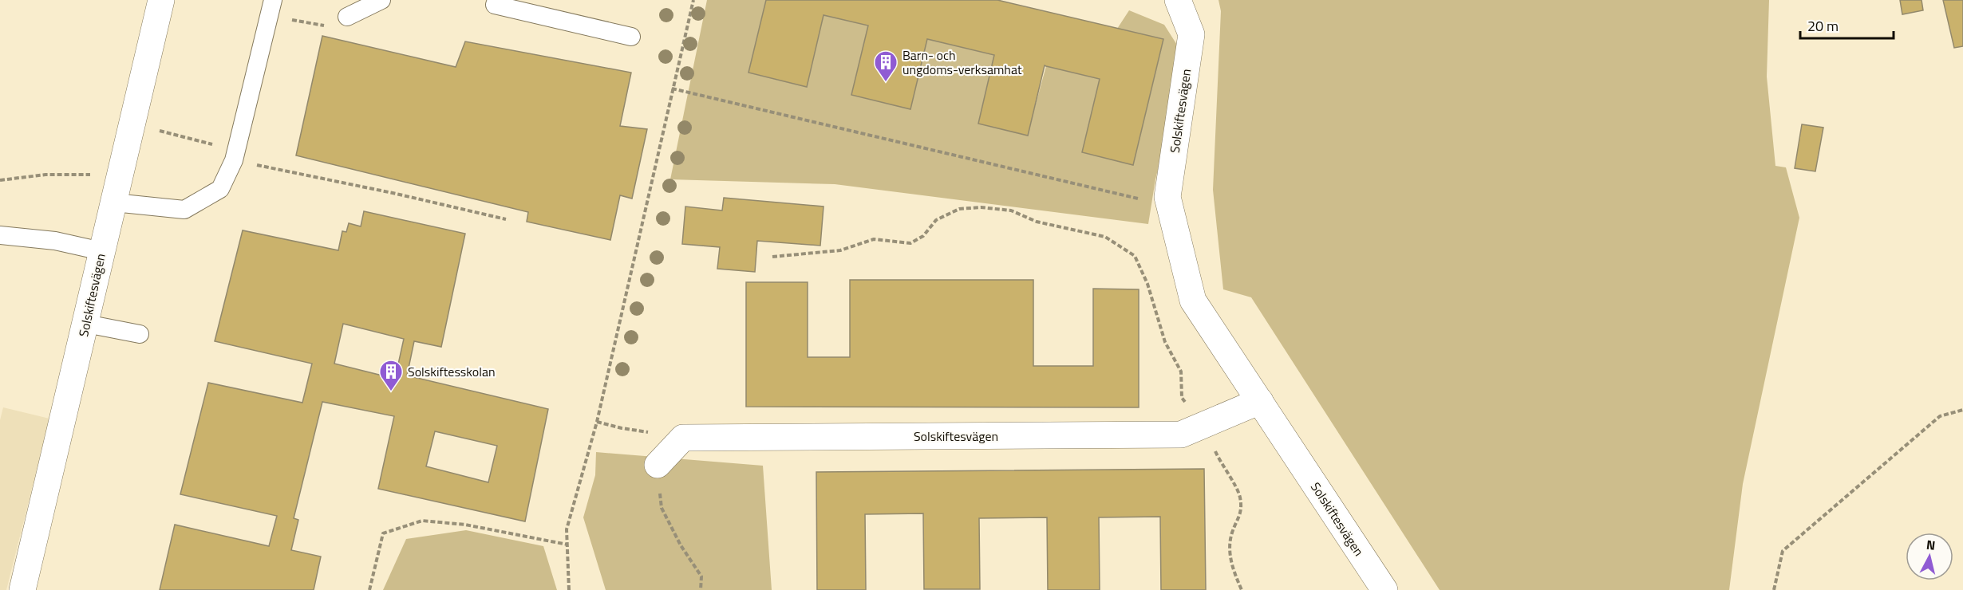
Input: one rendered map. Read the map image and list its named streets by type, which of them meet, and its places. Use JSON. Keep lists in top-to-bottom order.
{
  "streets": {
    "street": ["Solskiftesvägen"]
  },
  "places": {
    "building": ["Barn- och ungdoms-verksamhat", "Solskiftesskolan"]
  },
  "scale_bar": "20 m",
  "north": "top"
}
